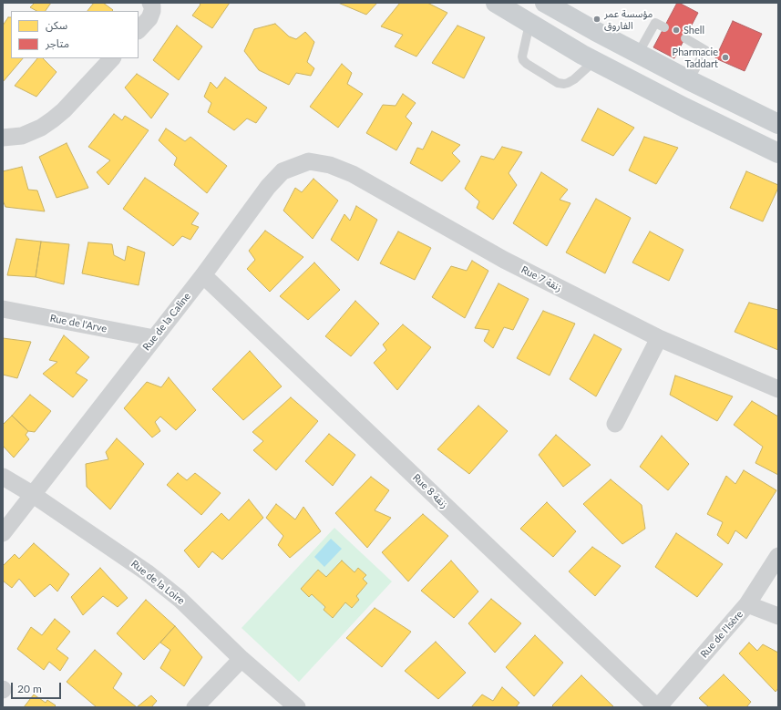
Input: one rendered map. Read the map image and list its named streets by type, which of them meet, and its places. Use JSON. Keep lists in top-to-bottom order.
{
  "streets": {
    "street": [
      "Rue 7 زنقة",
      "Rue de la Caline",
      "Rue de l'Arve",
      "Rue 8 زنقة",
      "Rue de la Loire",
      "Rue de l'Isère"
    ]
  },
  "crossings": [
    ["Rue 7 زنقة", "Rue de la Caline"],
    ["Rue de la Caline", "Rue de l'Arve"],
    ["Rue de la Caline", "Rue 8 زنقة"],
    ["Rue de la Caline", "Rue de la Loire"],
    ["Rue 8 زنقة", "Rue de l'Isère"]
  ],
  "places": ["مؤسسة عمر الفاروق", "Shell", "Pharmacie Taddart"],
  "legend": ["سكن", "متاجر"],
  "scale_bar": "20 m"
}
